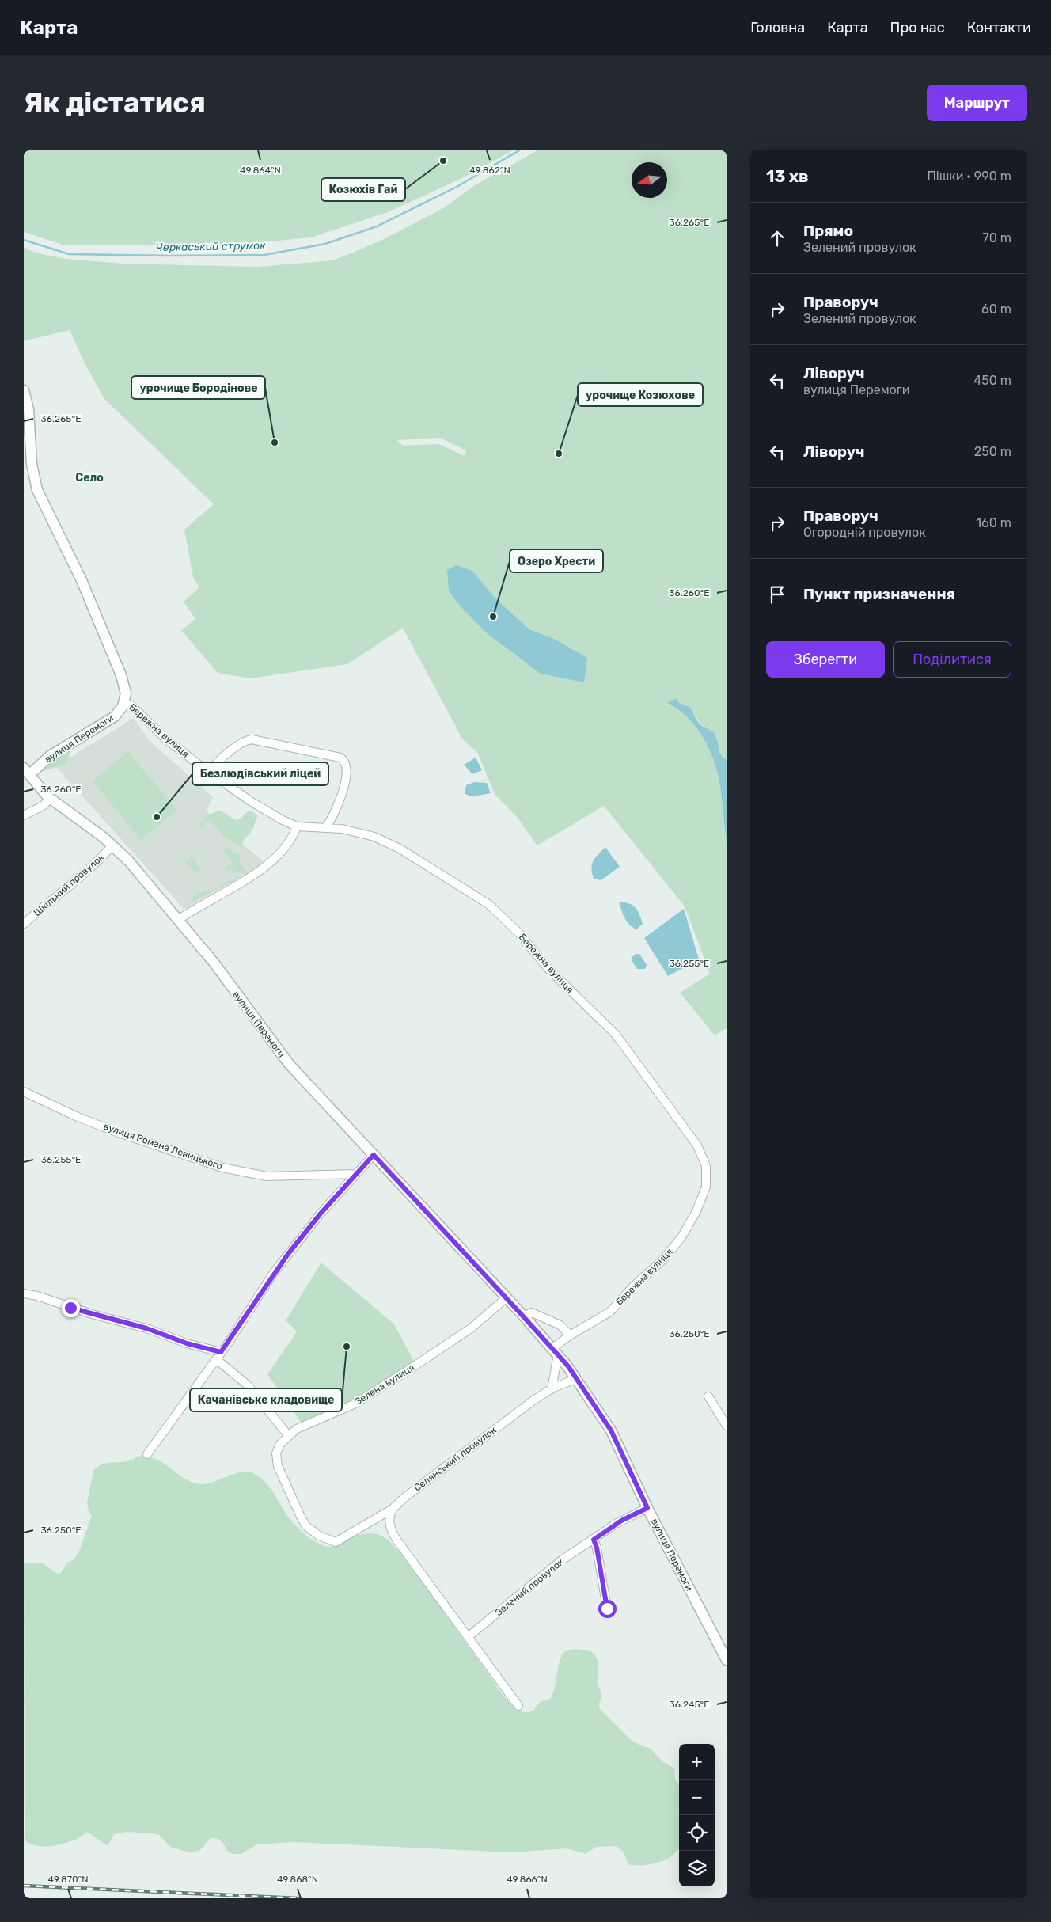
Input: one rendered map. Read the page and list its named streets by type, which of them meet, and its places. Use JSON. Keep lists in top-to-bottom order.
{
  "streets": {
    "street": [
      "Бережна вулиця",
      "вулиця Перемоги",
      "Шкільний провулок",
      "вулиця Романа Левицького",
      "Зелена вулиця",
      "Селянський провулок",
      "Зелений провулок"
    ]
  },
  "crossings": [
    ["Бережна вулиця", "вулиця Перемоги"],
    ["вулиця Перемоги", "Шкільний провулок"],
    ["вулиця Перемоги", "Зелена вулиця"],
    ["вулиця Перемоги", "Селянський провулок"],
    ["вулиця Перемоги", "Зелений провулок"],
    ["Зелена вулиця", "Селянський провулок"]
  ],
  "districts": ["Село"],
  "water": ["Черкаський струмок"],
  "places": [
    "Козюхів Гай",
    "урочище Бородінове",
    "урочище Козюхове",
    "Озеро Хрести",
    "Безлюдівський ліцей",
    "Качанівське кладовище"
  ],
  "north": "left",
  "page": {
    "header": "Карта",
    "nav": [
      "Головна",
      "Карта",
      "Про нас",
      "Контакти"
    ],
    "buttons": [
      "Маршрут",
      ["Зберегти", "Поділитися"]
    ],
    "title": "Як дістатися",
    "heading": ["13 хв", "Пішки · 990 m"],
    "list": [
      ["Прямо", "Зелений провулок", "70 m"],
      ["Праворуч", "Зелений провулок", "60 m"],
      ["Ліворуч", "вулиця Перемоги", "450 m"],
      ["Ліворуч", "250 m"],
      ["Праворуч", "Огородній провулок", "160 m"],
      "Пункт призначення"
    ],
    "map_buttons": ["+", "−"]
  },
  "coordinates": [
    "49.864°N",
    "49.862°N",
    "36.265°E",
    "36.260°E",
    "36.255°E",
    "36.250°E",
    "36.245°E",
    "49.870°N",
    "49.868°N",
    "49.866°N"
  ]
}
